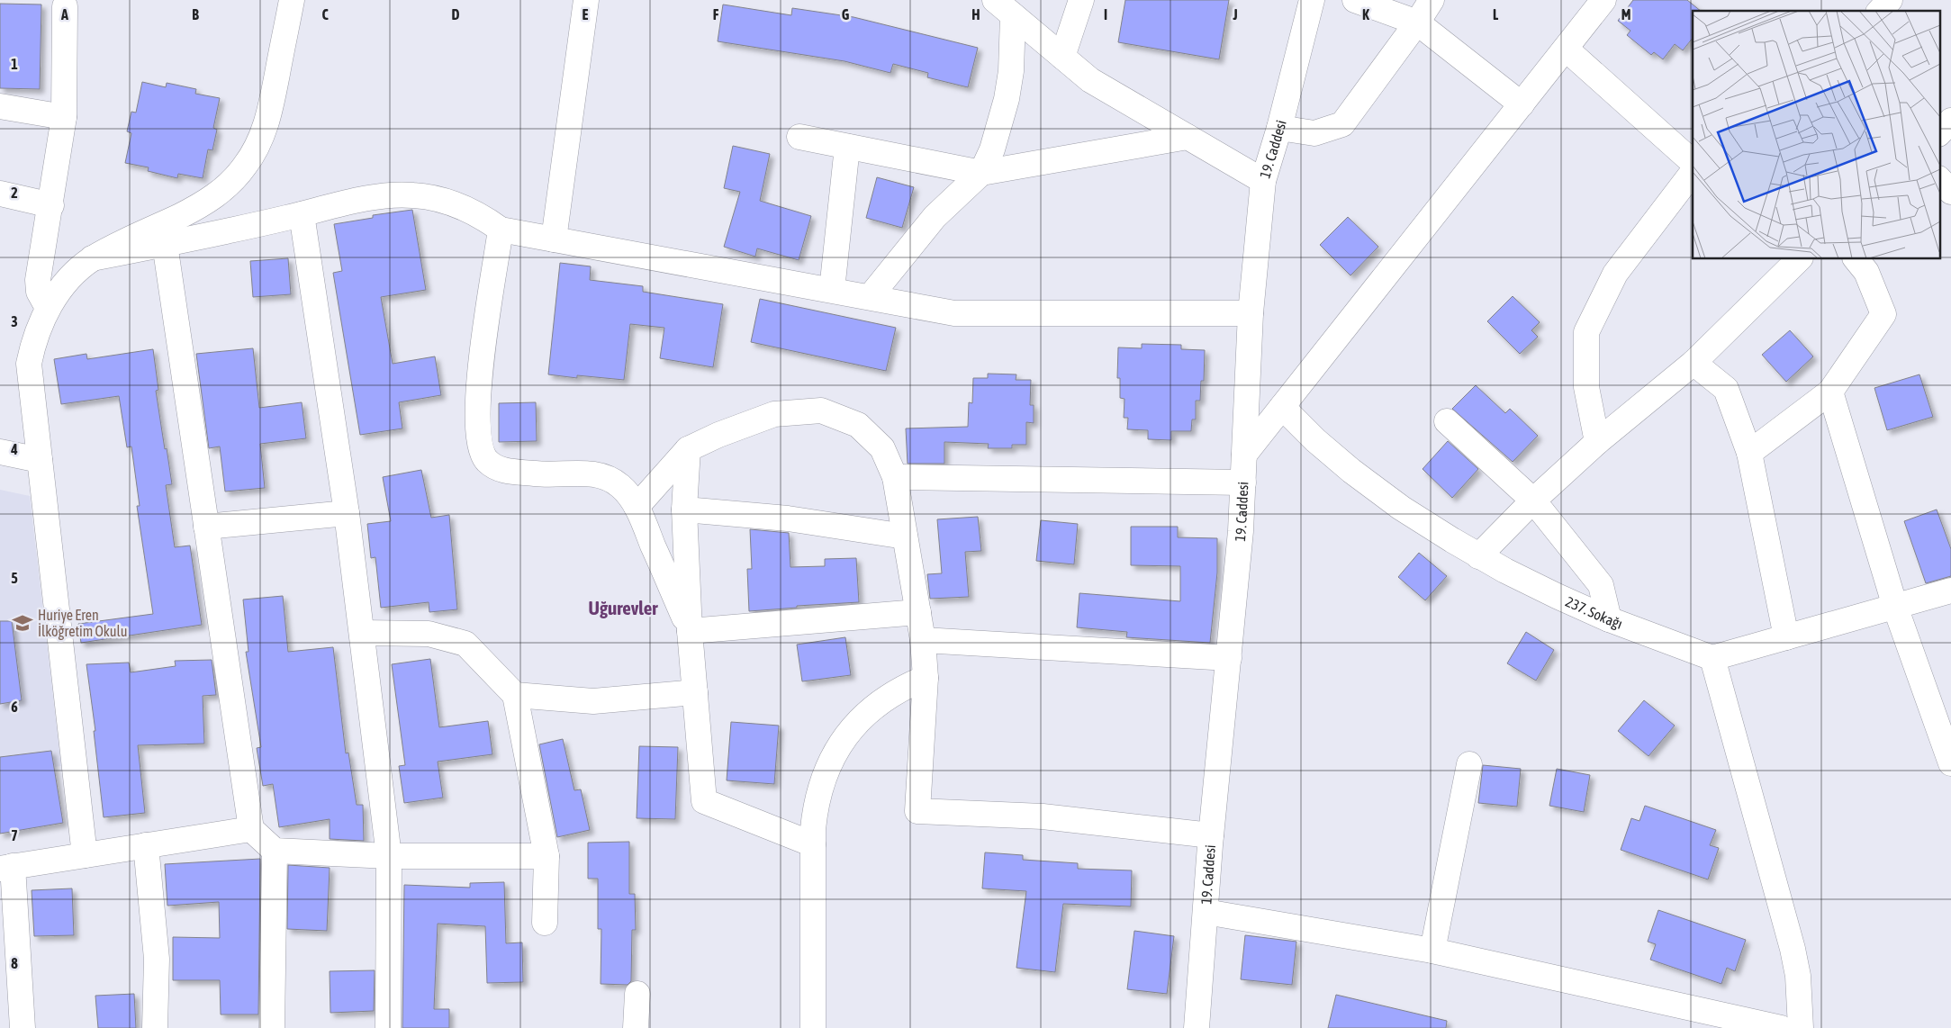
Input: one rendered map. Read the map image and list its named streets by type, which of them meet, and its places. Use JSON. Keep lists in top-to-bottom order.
{
  "streets": {
    "street": ["19. Caddesi", "237. Sokağı"]
  },
  "districts": ["Uğurevler"],
  "places": {
    "school or university": ["Huriye Eren İlköğretim Okulu"]
  },
  "grid": {
    "columns": [
      "A",
      "B",
      "C",
      "D",
      "E",
      "F",
      "G",
      "H",
      "I",
      "J",
      "K",
      "L",
      "M"
    ],
    "rows": [
      "1",
      "2",
      "3",
      "4",
      "5",
      "6",
      "7",
      "8"
    ]
  }
}
